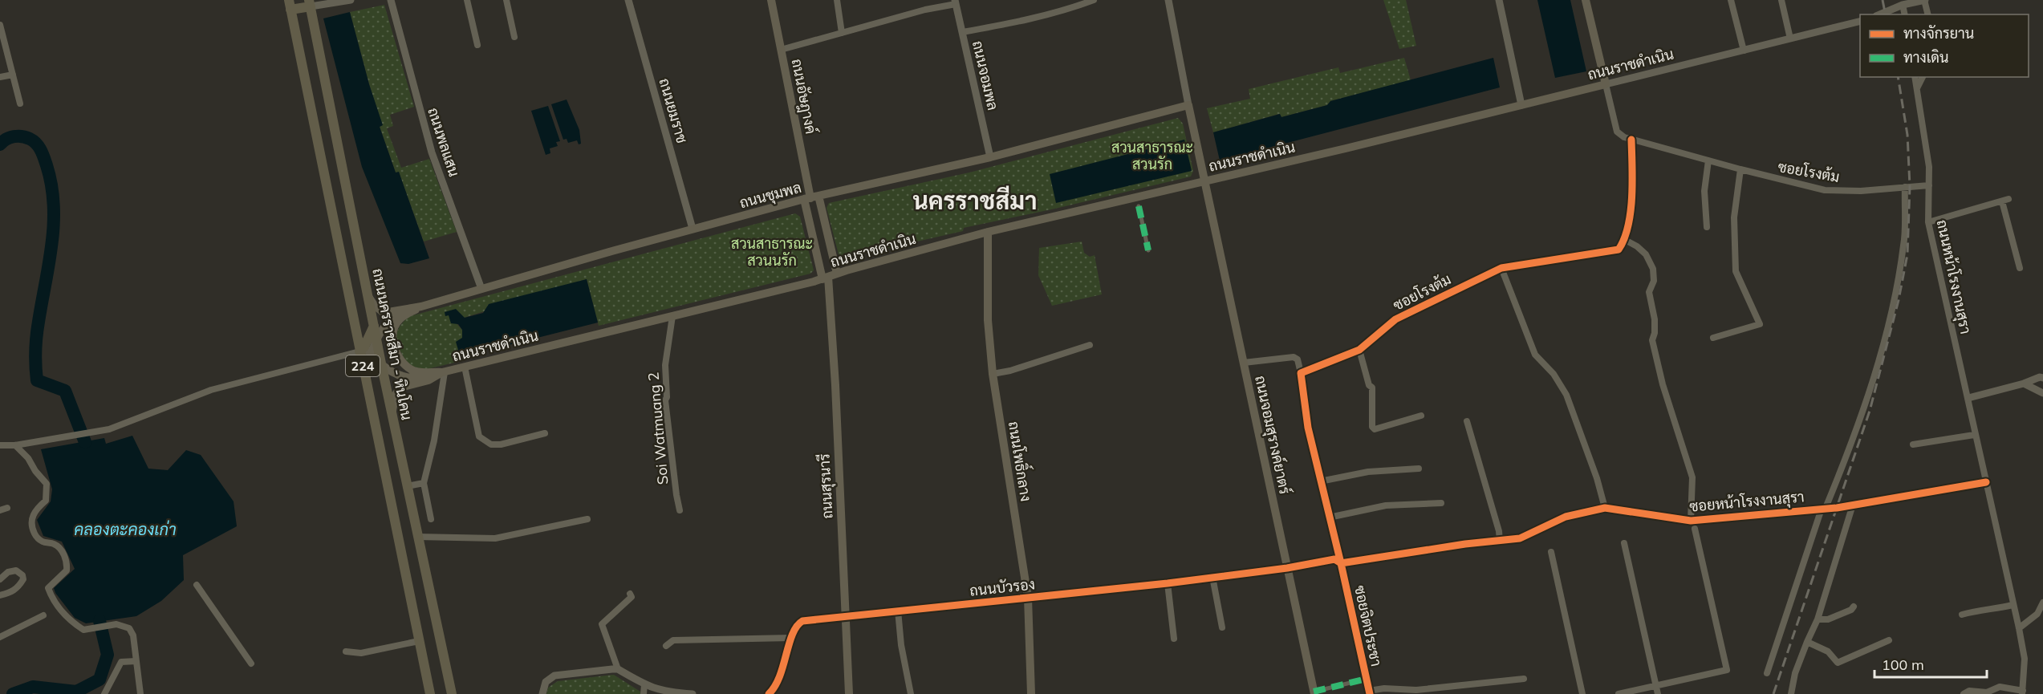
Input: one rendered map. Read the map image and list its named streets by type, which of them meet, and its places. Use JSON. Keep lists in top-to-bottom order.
{
  "streets": {
    "main road": [
      "ถนนราชดำเนิน",
      "ถนนอัษฎางค์",
      "ถนนชุมพล",
      "ถนนนครราชสีมา - หินโคน",
      "224",
      "ถนนจอมสุรางค์ยาตร์",
      "ถนนโพธิ์กลาง",
      "ถนนสุรนารี"
    ],
    "street": [
      "ถนนจอมพล",
      "ถนนยมราช",
      "ถนนพลแสน",
      "ซอยโรงต้ม",
      "ถนนหน้าโรงงานสุรา",
      "Soi Watmuang 2",
      "ซอยหน้าโรงงานสุรา",
      "ถนนบัวรอง",
      "ซอยจิตประชา"
    ]
  },
  "crossings": [
    ["ถนนราชดำเนิน", "ซอยโรงต้ม"],
    ["ถนนราชดำเนิน", "ถนนนครราชสีมา - หินโคน"],
    ["ถนนราชดำเนิน", "Soi Watmuang 2"],
    ["ถนนราชดำเนิน", "ถนนจอมสุรางค์ยาตร์"],
    ["ถนนราชดำเนิน", "ถนนโพธิ์กลาง"],
    ["ถนนราชดำเนิน", "ถนนสุรนารี"],
    ["ถนนจอมพล", "ถนนชุมพล"],
    ["ถนนอัษฎางค์", "ถนนชุมพล"],
    ["ถนนยมราช", "ถนนชุมพล"],
    ["ถนนพลแสน", "ถนนชุมพล"],
    ["ซอยโรงต้ม", "ถนนหน้าโรงงานสุรา"],
    ["ถนนชุมพล", "ถนนนครราชสีมา - หินโคน"],
    ["ถนนชุมพล", "ถนนจอมสุรางค์ยาตร์"],
    ["ถนนหน้าโรงงานสุรา", "ซอยหน้าโรงงานสุรา"],
    ["ถนนจอมสุรางค์ยาตร์", "ซอยหน้าโรงงานสุรา"],
    ["ถนนจอมสุรางค์ยาตร์", "ถนนบัวรอง"],
    ["ถนนโพธิ์กลาง", "ถนนบัวรอง"],
    ["ถนนสุรนารี", "ถนนบัวรอง"],
    ["ซอยหน้าโรงงานสุรา", "ถนนบัวรอง"],
    ["ซอยหน้าโรงงานสุรา", "ซอยจิตประชา"]
  ],
  "districts": ["นครราชสีมา"],
  "water": ["คลองตะคองเก่า"],
  "parks": ["สวนสาธารณะ สวนรัก", "สวนสาธารณะ สวนนรัก"],
  "legend": ["ทางจักรยาน", "ทางเดิน"],
  "scale_bar": "100 m"
}
